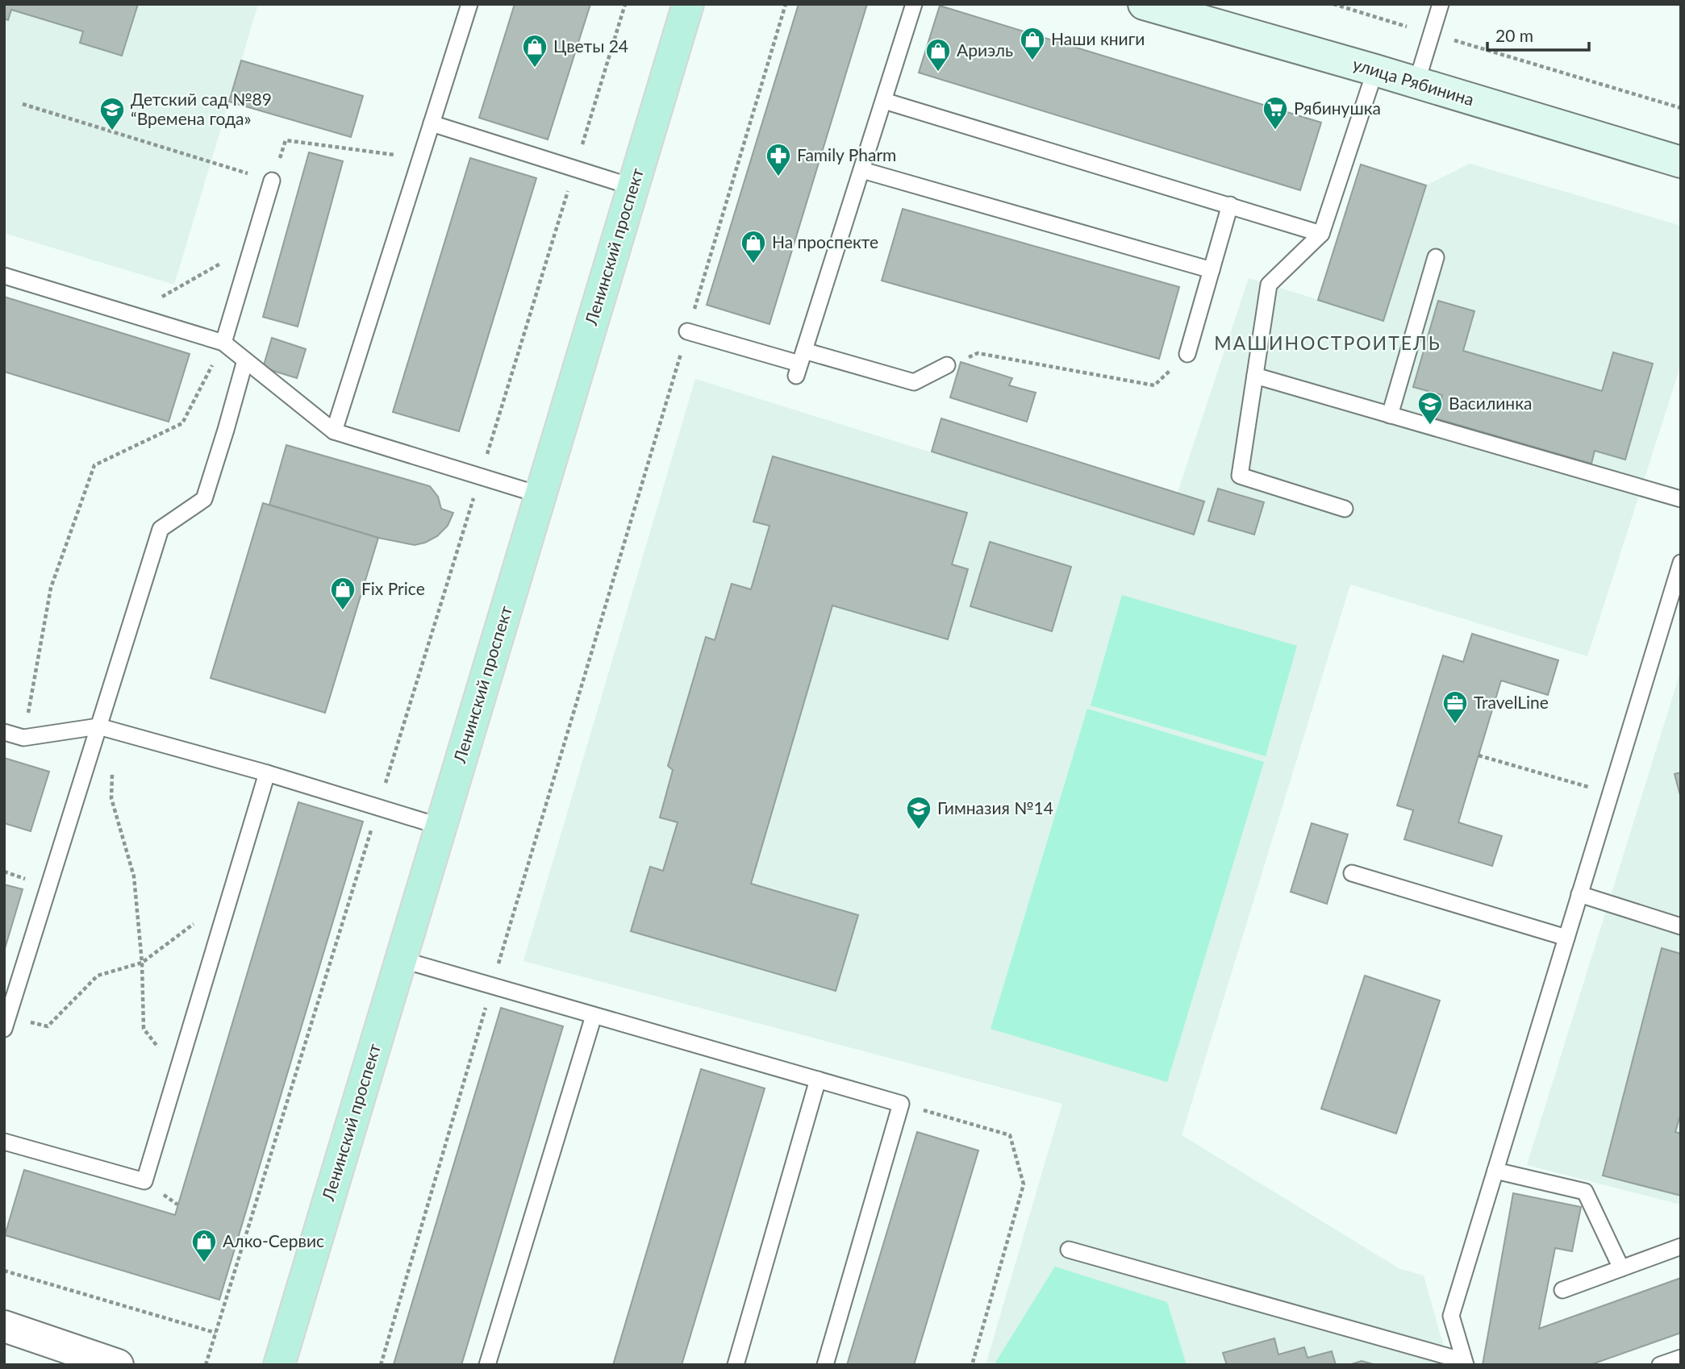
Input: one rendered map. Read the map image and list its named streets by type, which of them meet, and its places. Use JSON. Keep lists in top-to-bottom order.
{
  "streets": {
    "main road": ["Ленинский проспект"],
    "street": ["улица Рябинина"]
  },
  "districts": ["МАШИНОСТРОИТЕЛЬ"],
  "places": {
    "shop": [
      "Наши книги",
      "Цветы 24",
      "Ариэль",
      "На проспекте",
      "Fix Price",
      "Алко-Сервис"
    ],
    "supermarket": ["Рябинушка"],
    "school or university": ["Детский сад №89 “Времена года»", "Василинка", "Гимназия №14"],
    "pharmacy": ["Family Pharm"],
    "office": ["TravelLine"]
  },
  "scale_bar": "20 m"
}
